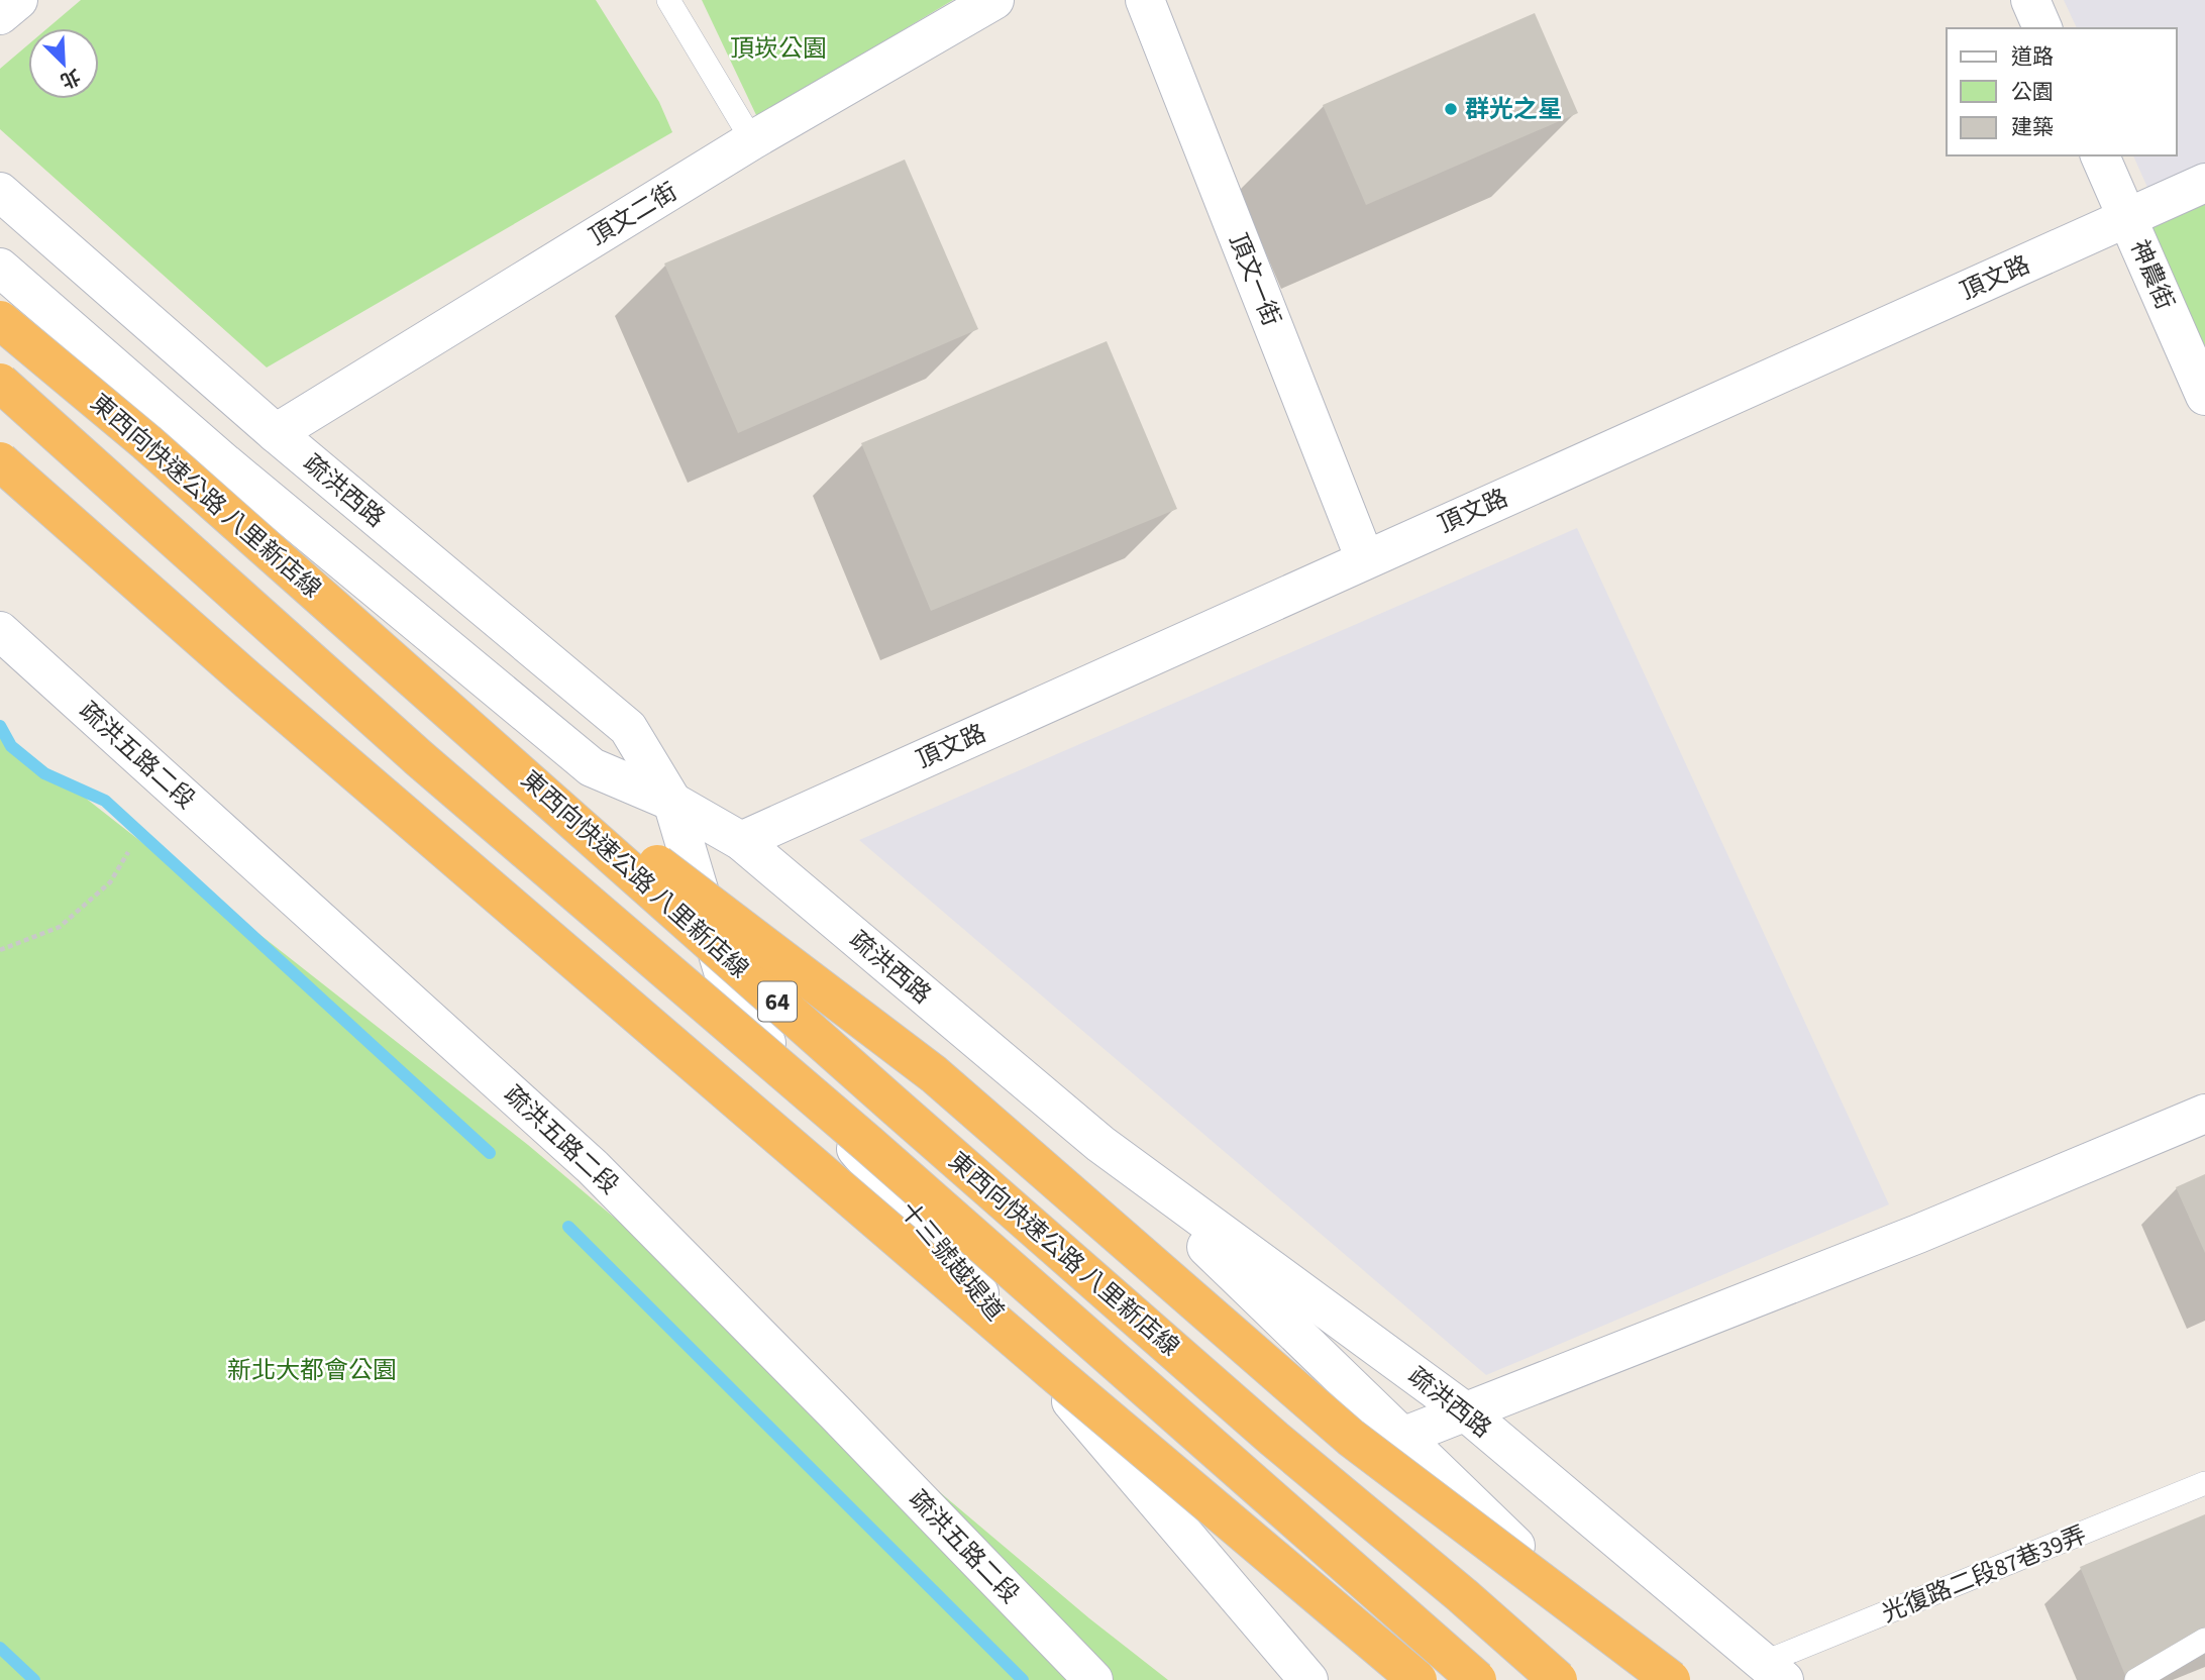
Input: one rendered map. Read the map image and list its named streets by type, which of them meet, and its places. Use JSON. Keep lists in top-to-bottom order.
{
  "streets": {
    "highway": ["東西向快速公路 八里新店線", "64"],
    "street": [
      "頂文二街",
      "神農街",
      "頂文路",
      "頂文一街",
      "疏洪西路",
      "疏洪五路二段",
      "十三號越堤道"
    ],
    "lane": ["光復路二段87巷39弄"]
  },
  "crossings": [
    ["頂文二街", "疏洪西路"],
    ["神農街", "頂文路"],
    ["頂文路", "頂文一街"],
    ["頂文路", "疏洪西路"],
    ["疏洪西路", "十三號越堤道"],
    ["疏洪西路", "光復路二段87巷39弄"]
  ],
  "parks": ["頂崁公園", "新北大都會公園"],
  "places": ["群光之星"],
  "legend": ["道路", "公園", "建築"],
  "north": "bottom right"
}
